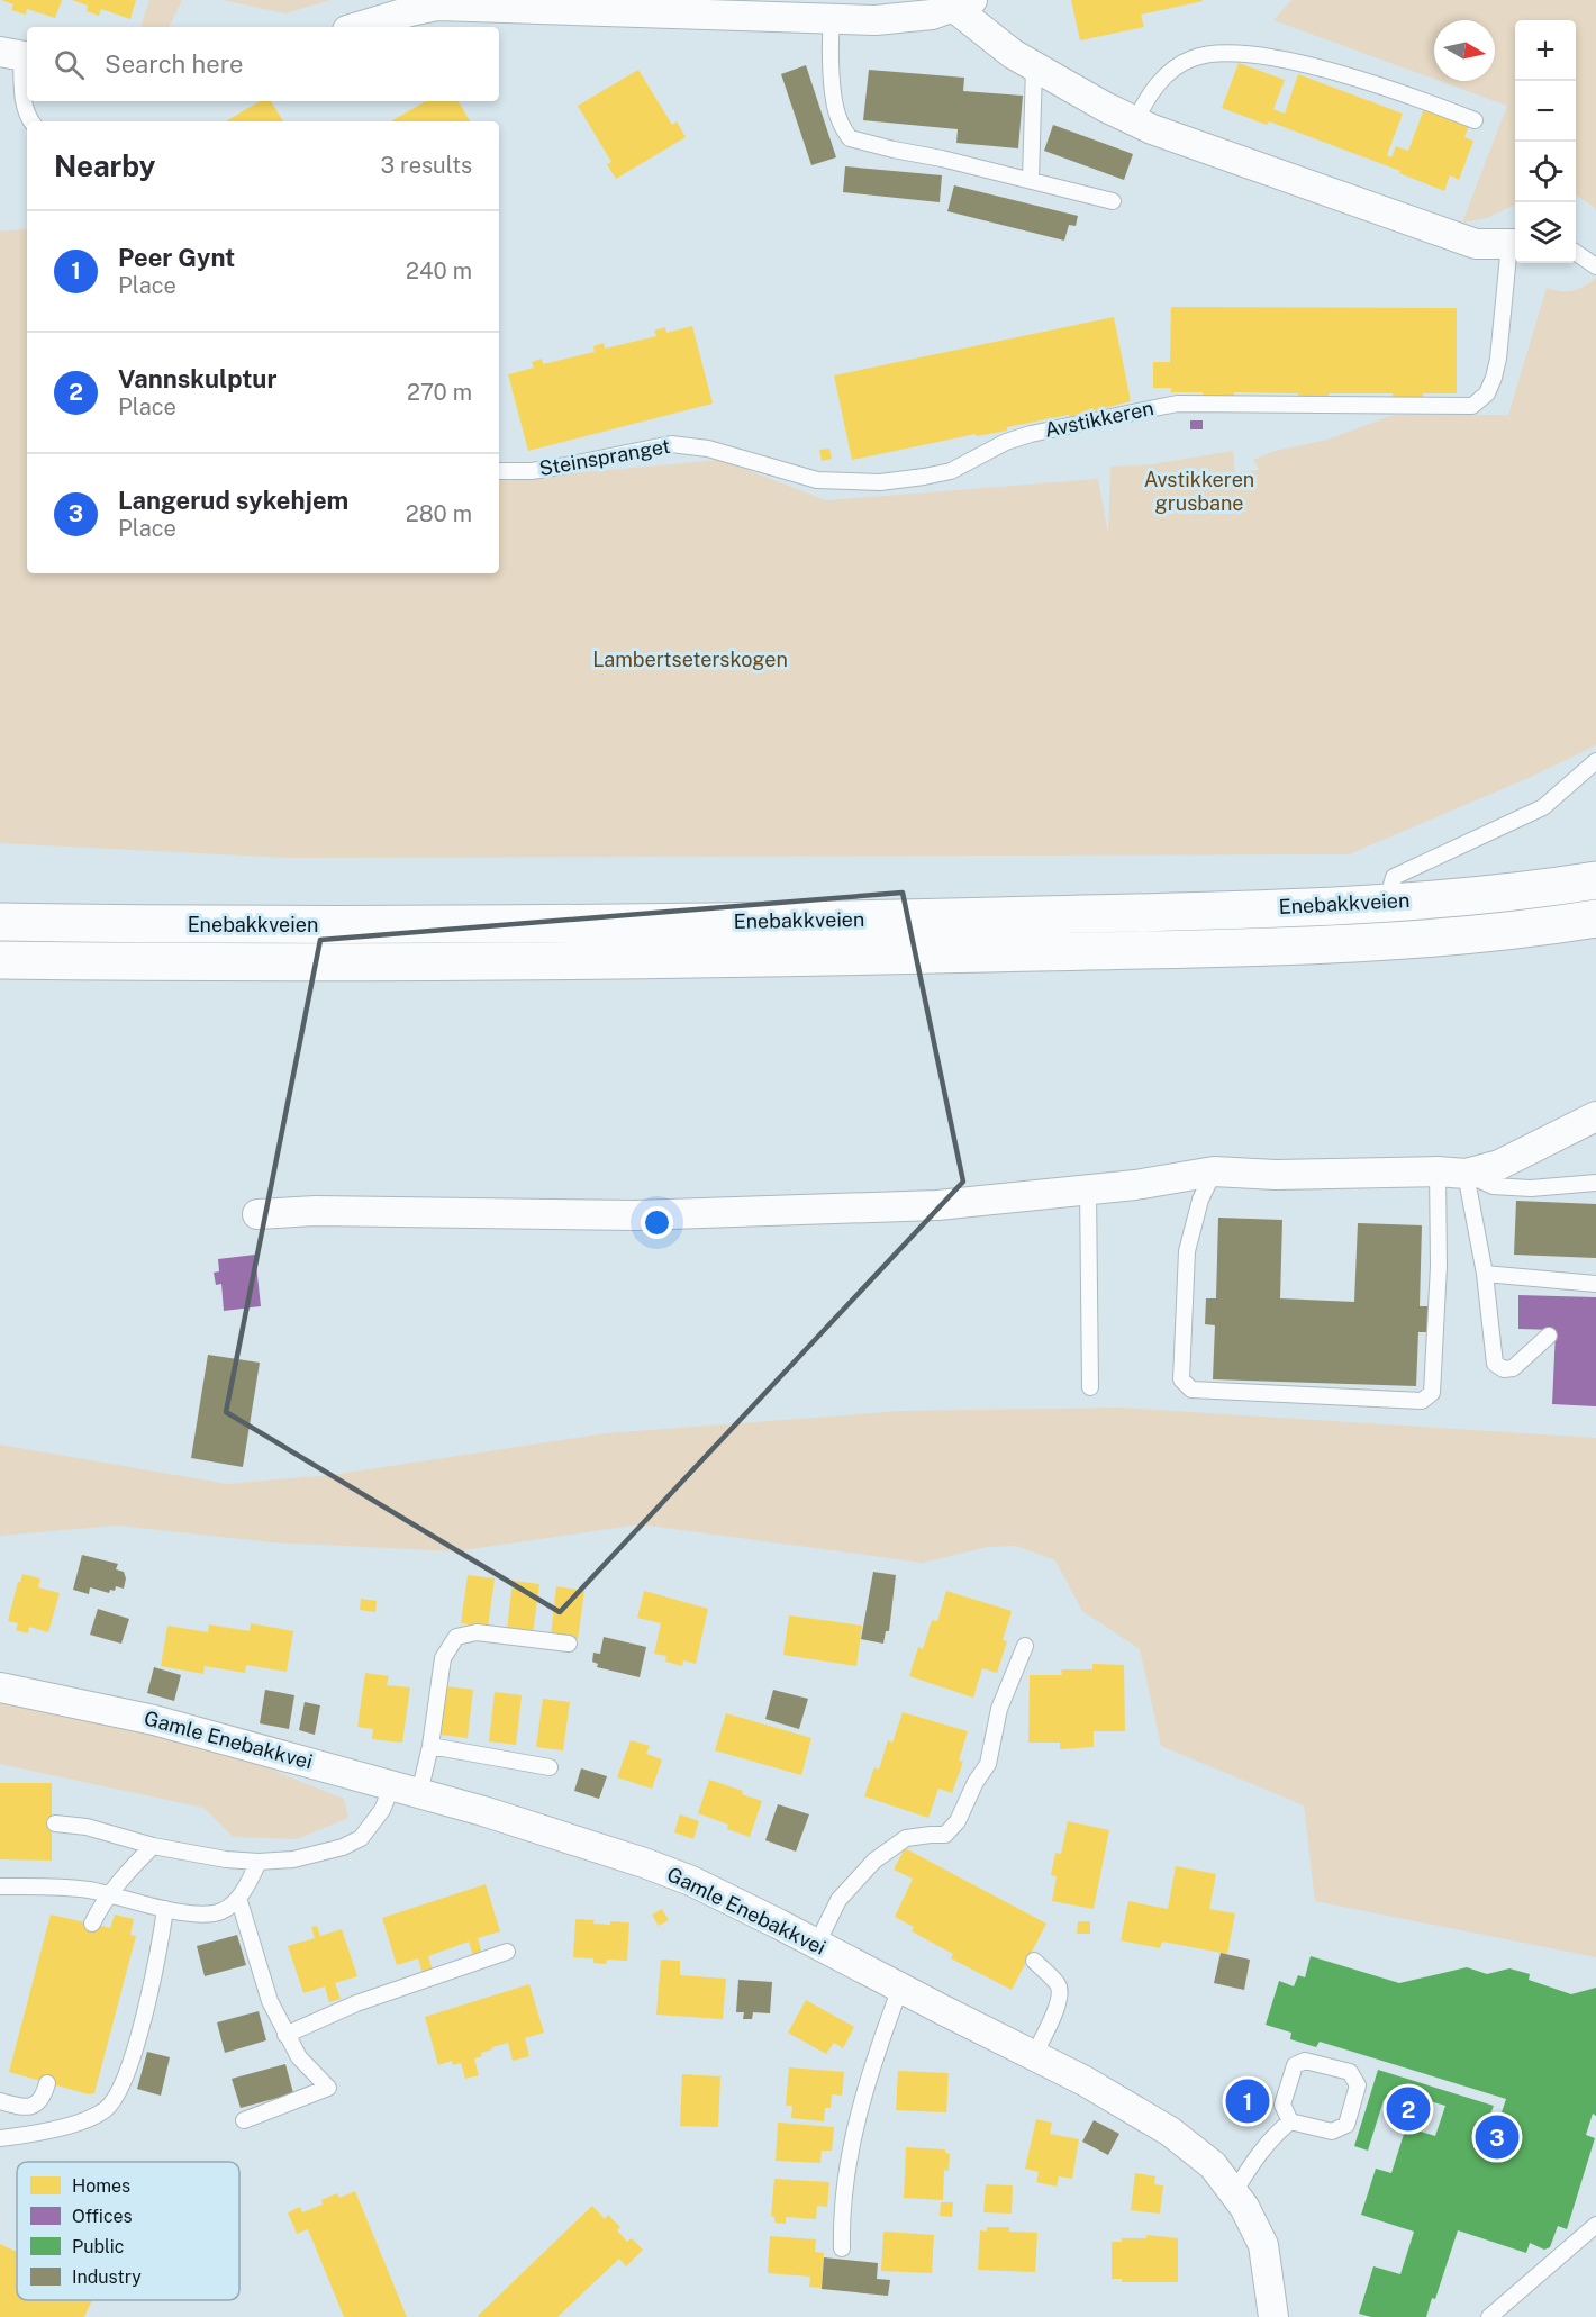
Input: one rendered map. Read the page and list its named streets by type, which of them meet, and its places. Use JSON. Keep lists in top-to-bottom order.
{
  "streets": {
    "highway": ["Enebakkveien"],
    "street": ["Gamle Enebakkvei"],
    "lane": ["Avstikkeren", "Steinspranget"]
  },
  "crossings": [
    ["Avstikkeren", "Steinspranget"]
  ],
  "parks": ["Avstikkeren grusbane", "Lambertseterskogen"],
  "legend": [
    "Homes",
    "Offices",
    "Public",
    "Industry"
  ],
  "north": "right",
  "page": {
    "map_buttons": ["+", "−"],
    "search": "Search here",
    "heading": ["Nearby", "3 results"],
    "list": [
      {
        "mark": "1",
        "name": "Peer Gynt",
        "note": "Place",
        "value": "240 m"
      },
      {
        "mark": "2",
        "name": "Vannskulptur",
        "note": "Place",
        "value": "270 m"
      },
      {
        "mark": "3",
        "name": "Langerud sykehjem",
        "note": "Place",
        "value": "280 m"
      }
    ],
    "pins": ["1", "2", "3"]
  }
}
